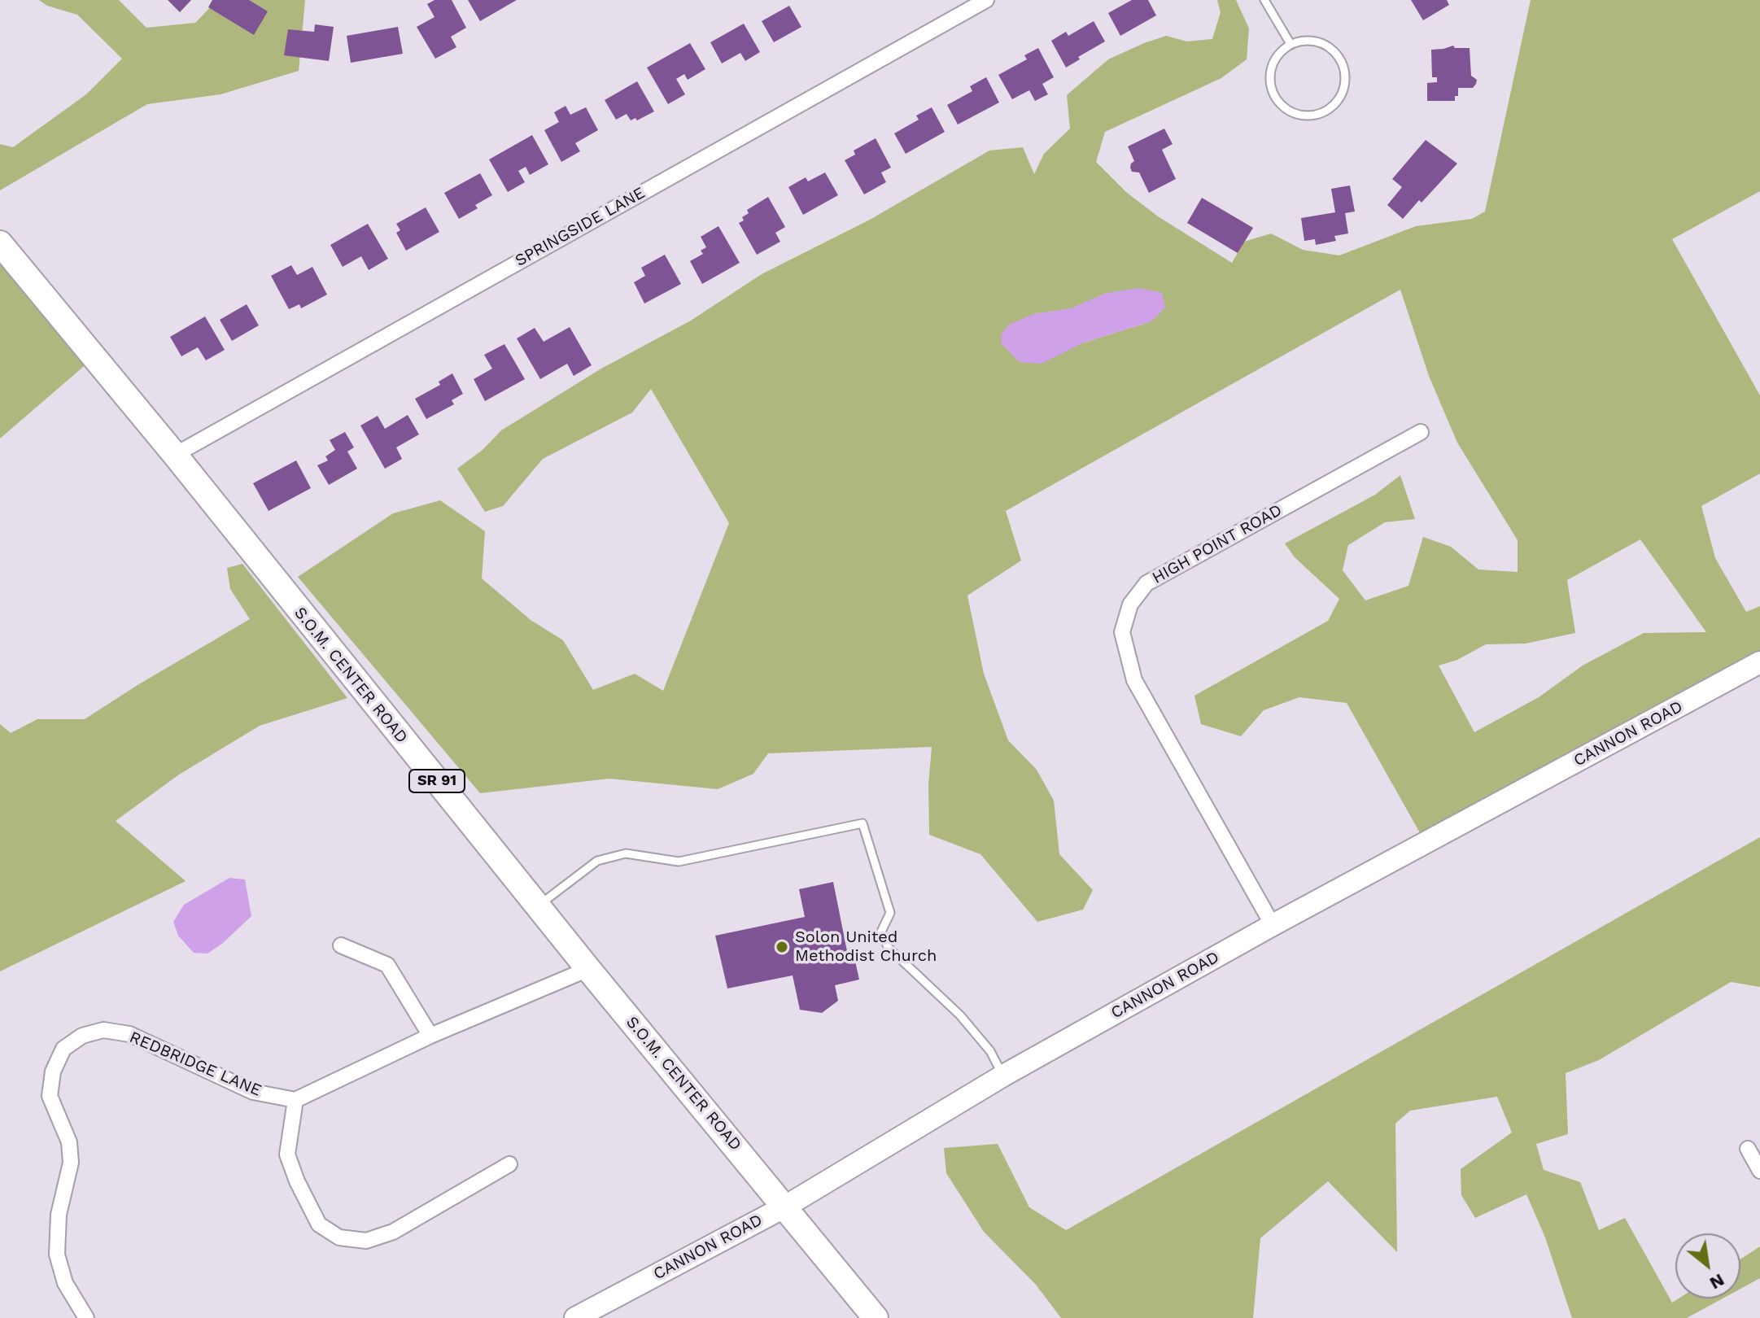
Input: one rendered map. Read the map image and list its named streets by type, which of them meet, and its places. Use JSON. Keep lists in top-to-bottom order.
{
  "streets": {
    "main road": ["S.O.M. CENTER ROAD", "CANNON ROAD", "SR 91"],
    "street": ["SPRINGSIDE LANE", "HIGH POINT ROAD", "REDBRIDGE LANE"]
  },
  "crossings": [
    ["SPRINGSIDE LANE", "S.O.M. CENTER ROAD"],
    ["HIGH POINT ROAD", "CANNON ROAD"],
    ["S.O.M. CENTER ROAD", "CANNON ROAD"]
  ],
  "places": ["Solon United Methodist Church"],
  "north": "bottom right"
}
